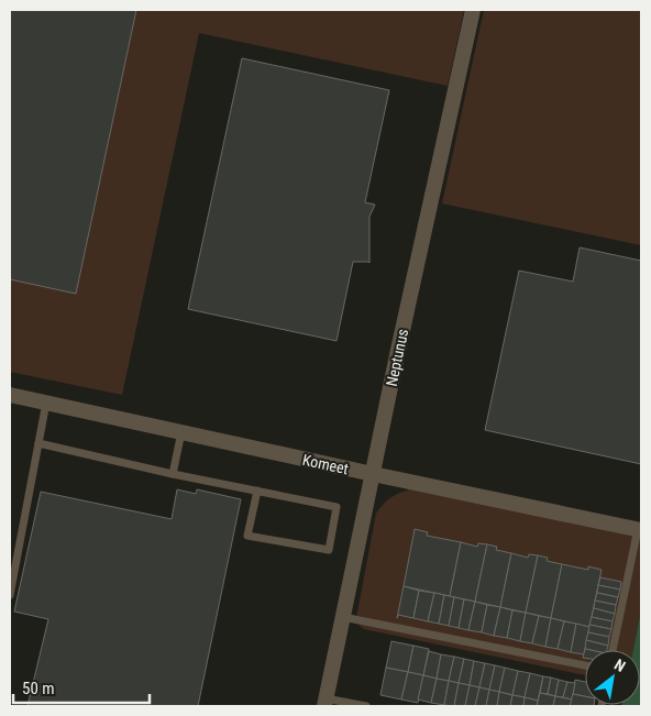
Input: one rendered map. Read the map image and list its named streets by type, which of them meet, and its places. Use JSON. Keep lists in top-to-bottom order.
{
  "streets": {
    "street": ["Neptunus", "Komeet"]
  },
  "crossings": [
    ["Neptunus", "Komeet"]
  ],
  "scale_bar": "50 m",
  "north": "top right"
}
